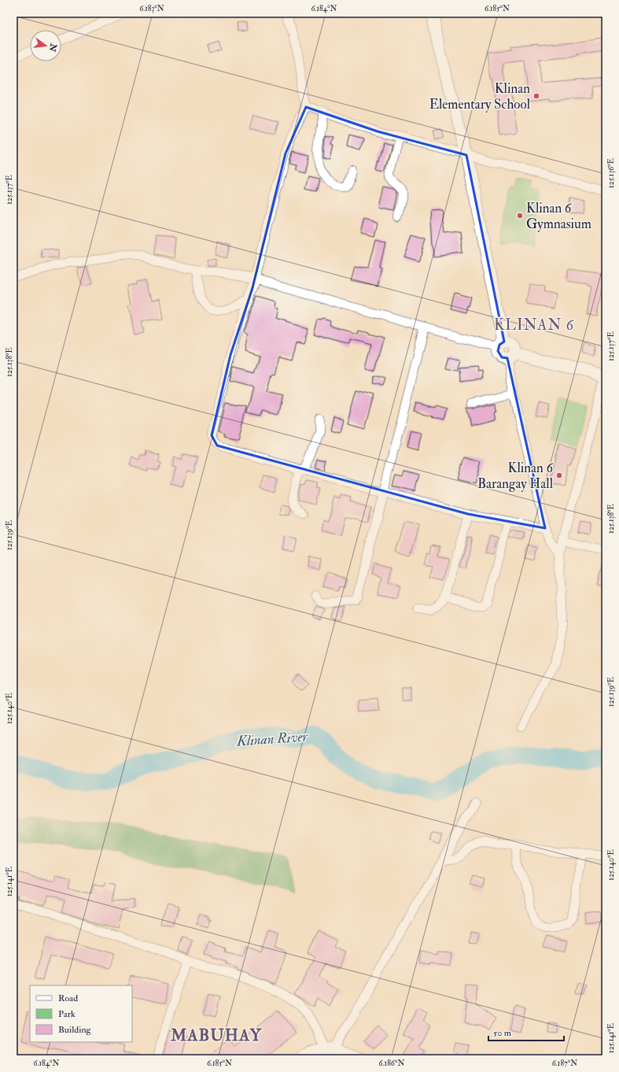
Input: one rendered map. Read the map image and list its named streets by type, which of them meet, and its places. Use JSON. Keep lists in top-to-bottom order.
{
  "districts": ["KLINAN 6", "MABUHAY"],
  "water": ["Klinan River"],
  "places": ["Klinan Elementary School", "Klinan 6 Gymnasium", "Klinan 6 Barangay Hall"],
  "legend": ["Road", "Park", "Building"],
  "scale_bar": "50 m",
  "north": "right",
  "coordinates": [
    "6.183°N",
    "6.184°N",
    "6.185°N",
    "125.136°E",
    "125.137°E",
    "125.138°E",
    "125.139°E",
    "125.140°E",
    "125.141°E",
    "6.186°N",
    "6.187°N"
  ]
}
